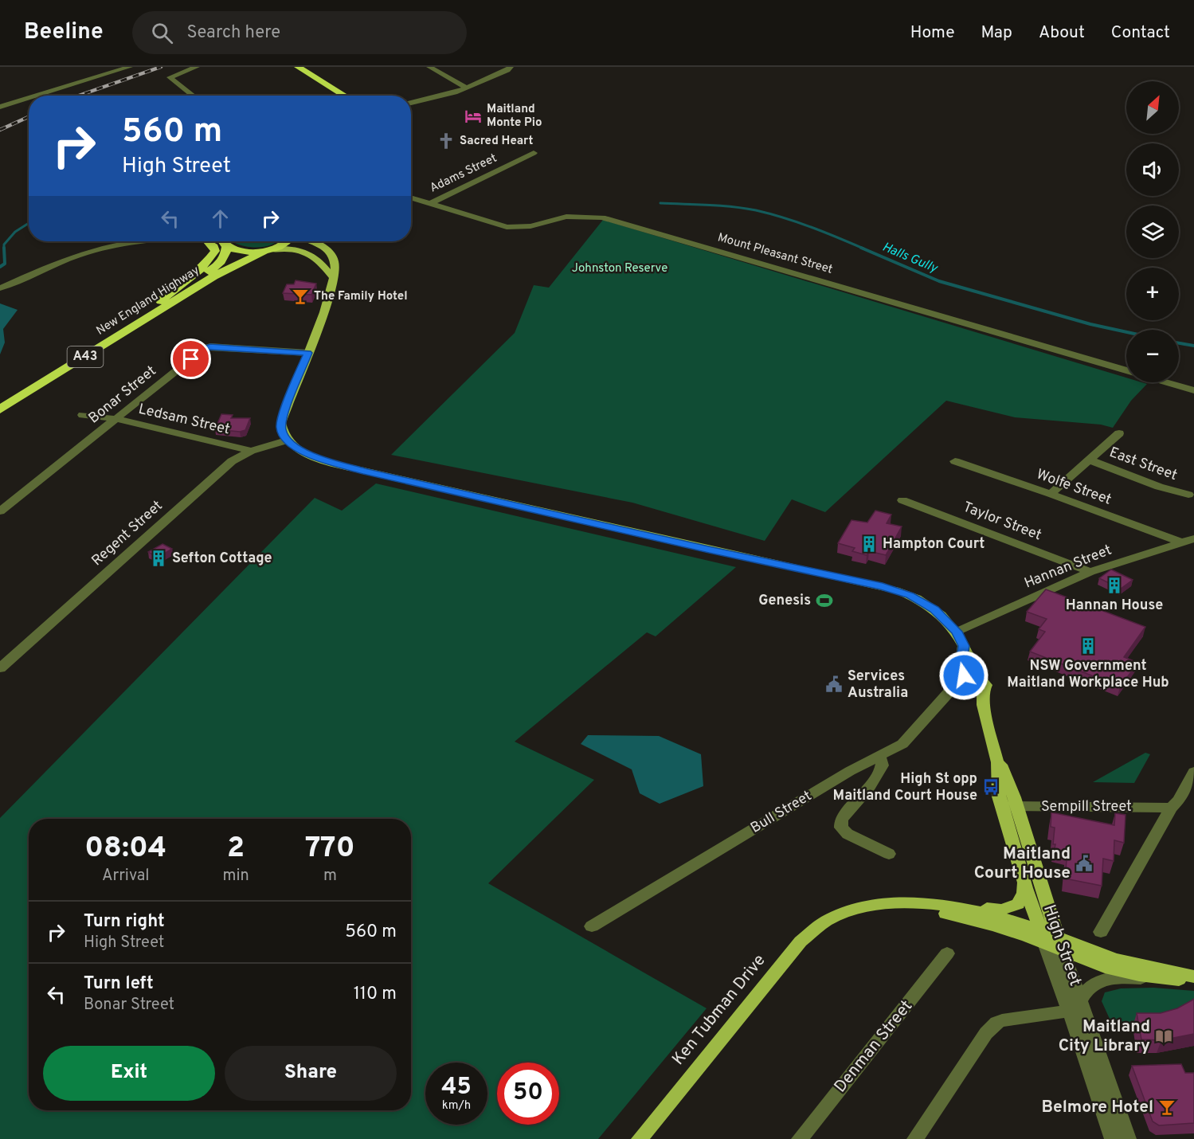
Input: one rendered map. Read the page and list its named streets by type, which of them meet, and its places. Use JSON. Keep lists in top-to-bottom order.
{
  "streets": {
    "highway": ["New England Highway", "A43"],
    "main road": ["High Street", "Ken Tubman Drive"],
    "street": [
      "Adams Street",
      "Mount Pleasant Street",
      "Bonar Street",
      "Ledsam Street",
      "East Street",
      "Wolfe Street",
      "Taylor Street",
      "Regent Street",
      "Hannan Street",
      "Sempill Street",
      "Bull Street",
      "Denman Street"
    ]
  },
  "crossings": [
    ["Adams Street", "Mount Pleasant Street"],
    ["New England Highway", "A43"],
    ["Bonar Street", "Ledsam Street"],
    ["Ledsam Street", "Regent Street"],
    ["Wolfe Street", "Hannan Street"],
    ["Taylor Street", "Hannan Street"],
    ["Sempill Street", "High Street"],
    ["Bull Street", "High Street"],
    ["High Street", "Ken Tubman Drive"]
  ],
  "water": ["Halls Gully"],
  "parks": ["Johnston Reserve"],
  "places": {
    "hotel": ["Maitland Monte Pio"],
    "church": ["Sacred Heart"],
    "bar": ["The Family Hotel", "Belmore Hotel"],
    "building": [
      "Hampton Court",
      "Sefton Cottage",
      "Hannan House",
      "NSW Government Maitland Workplace Hub"
    ],
    "sports": ["Genesis"],
    "public building": ["Services Australia", "Maitland Court House"],
    "bus stop": ["High St opp Maitland Court House"],
    "library": ["Maitland City Library"]
  },
  "north": "top right",
  "page": {
    "header": "Beeline",
    "search": "Search here",
    "nav": [
      "Home",
      "Map",
      "About",
      "Contact"
    ],
    "map_buttons": ["+", "−"],
    "turn": ["560 m", "High Street"],
    "eta": [
      "08:04",
      "Arrival",
      "2",
      "min",
      "770",
      "m"
    ],
    "list": [
      {
        "name": "Turn right",
        "note": "High Street",
        "value": "560 m"
      },
      {
        "name": "Turn left",
        "note": "Bonar Street",
        "value": "110 m"
      }
    ],
    "buttons": ["Exit", "Share"],
    "speed": "45 km/h",
    "limit": "50"
  }
}
